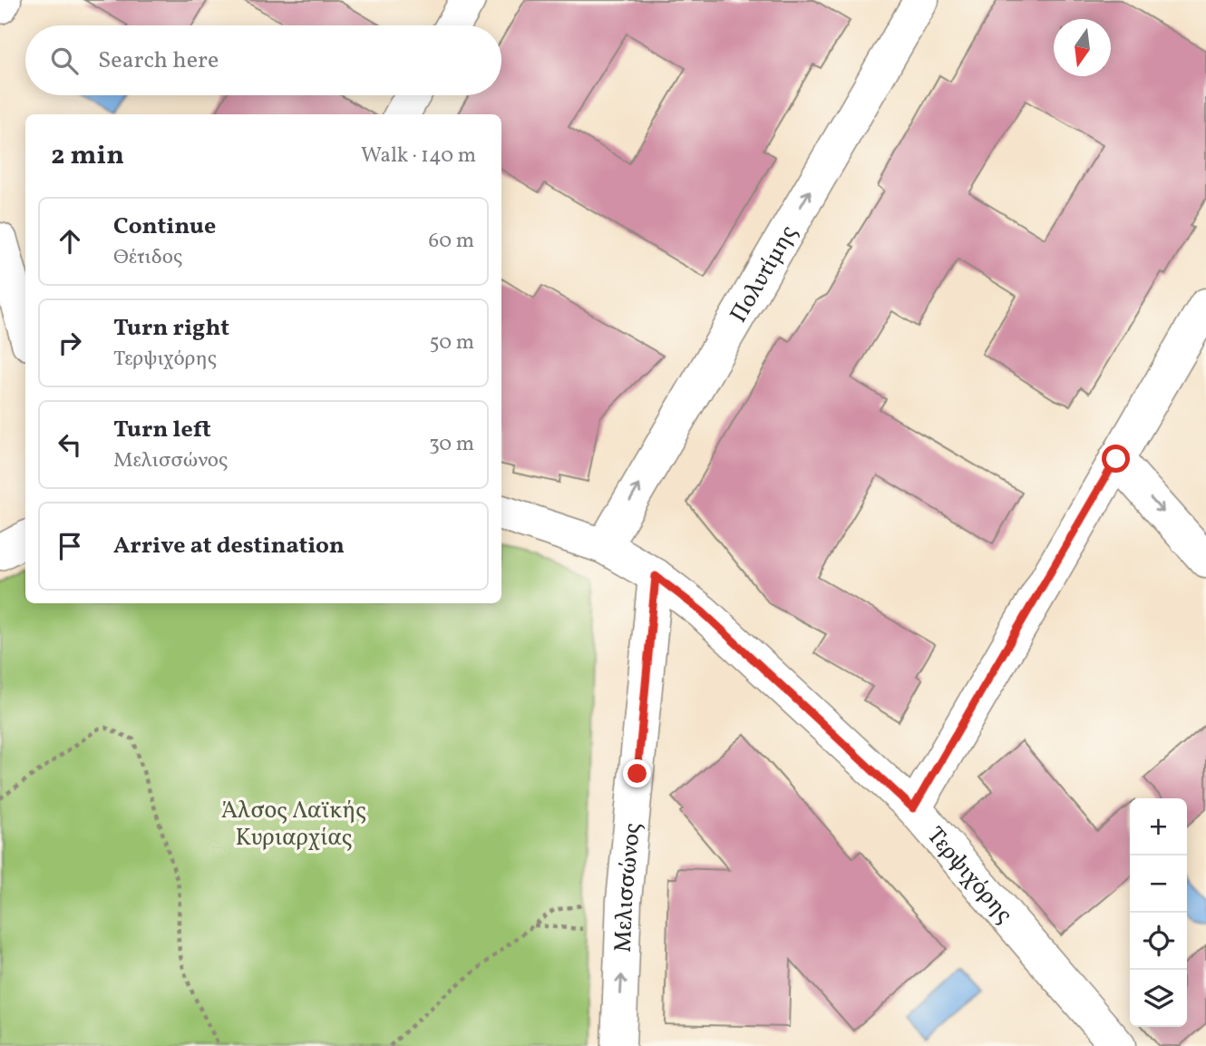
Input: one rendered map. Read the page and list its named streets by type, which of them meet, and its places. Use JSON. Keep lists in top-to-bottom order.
{
  "streets": {
    "street": ["Πολυτίμης", "Τερψιχόρης", "Μελισσώνος"]
  },
  "crossings": [
    ["Πολυτίμης", "Τερψιχόρης"],
    ["Τερψιχόρης", "Μελισσώνος"]
  ],
  "one_way": ["Πολυτίμης"],
  "parks": ["Άλσος Λαϊκής Κυριαρχίας"],
  "north": "bottom",
  "page": {
    "search": "Search here",
    "heading": ["2 min", "Walk · 140 m"],
    "list": [
      ["Continue", "Θέτιδος", "60 m"],
      ["Turn right", "Τερψιχόρης", "50 m"],
      ["Turn left", "Μελισσώνος", "30 m"],
      "Arrive at destination"
    ],
    "map_buttons": ["+", "−"]
  }
}
